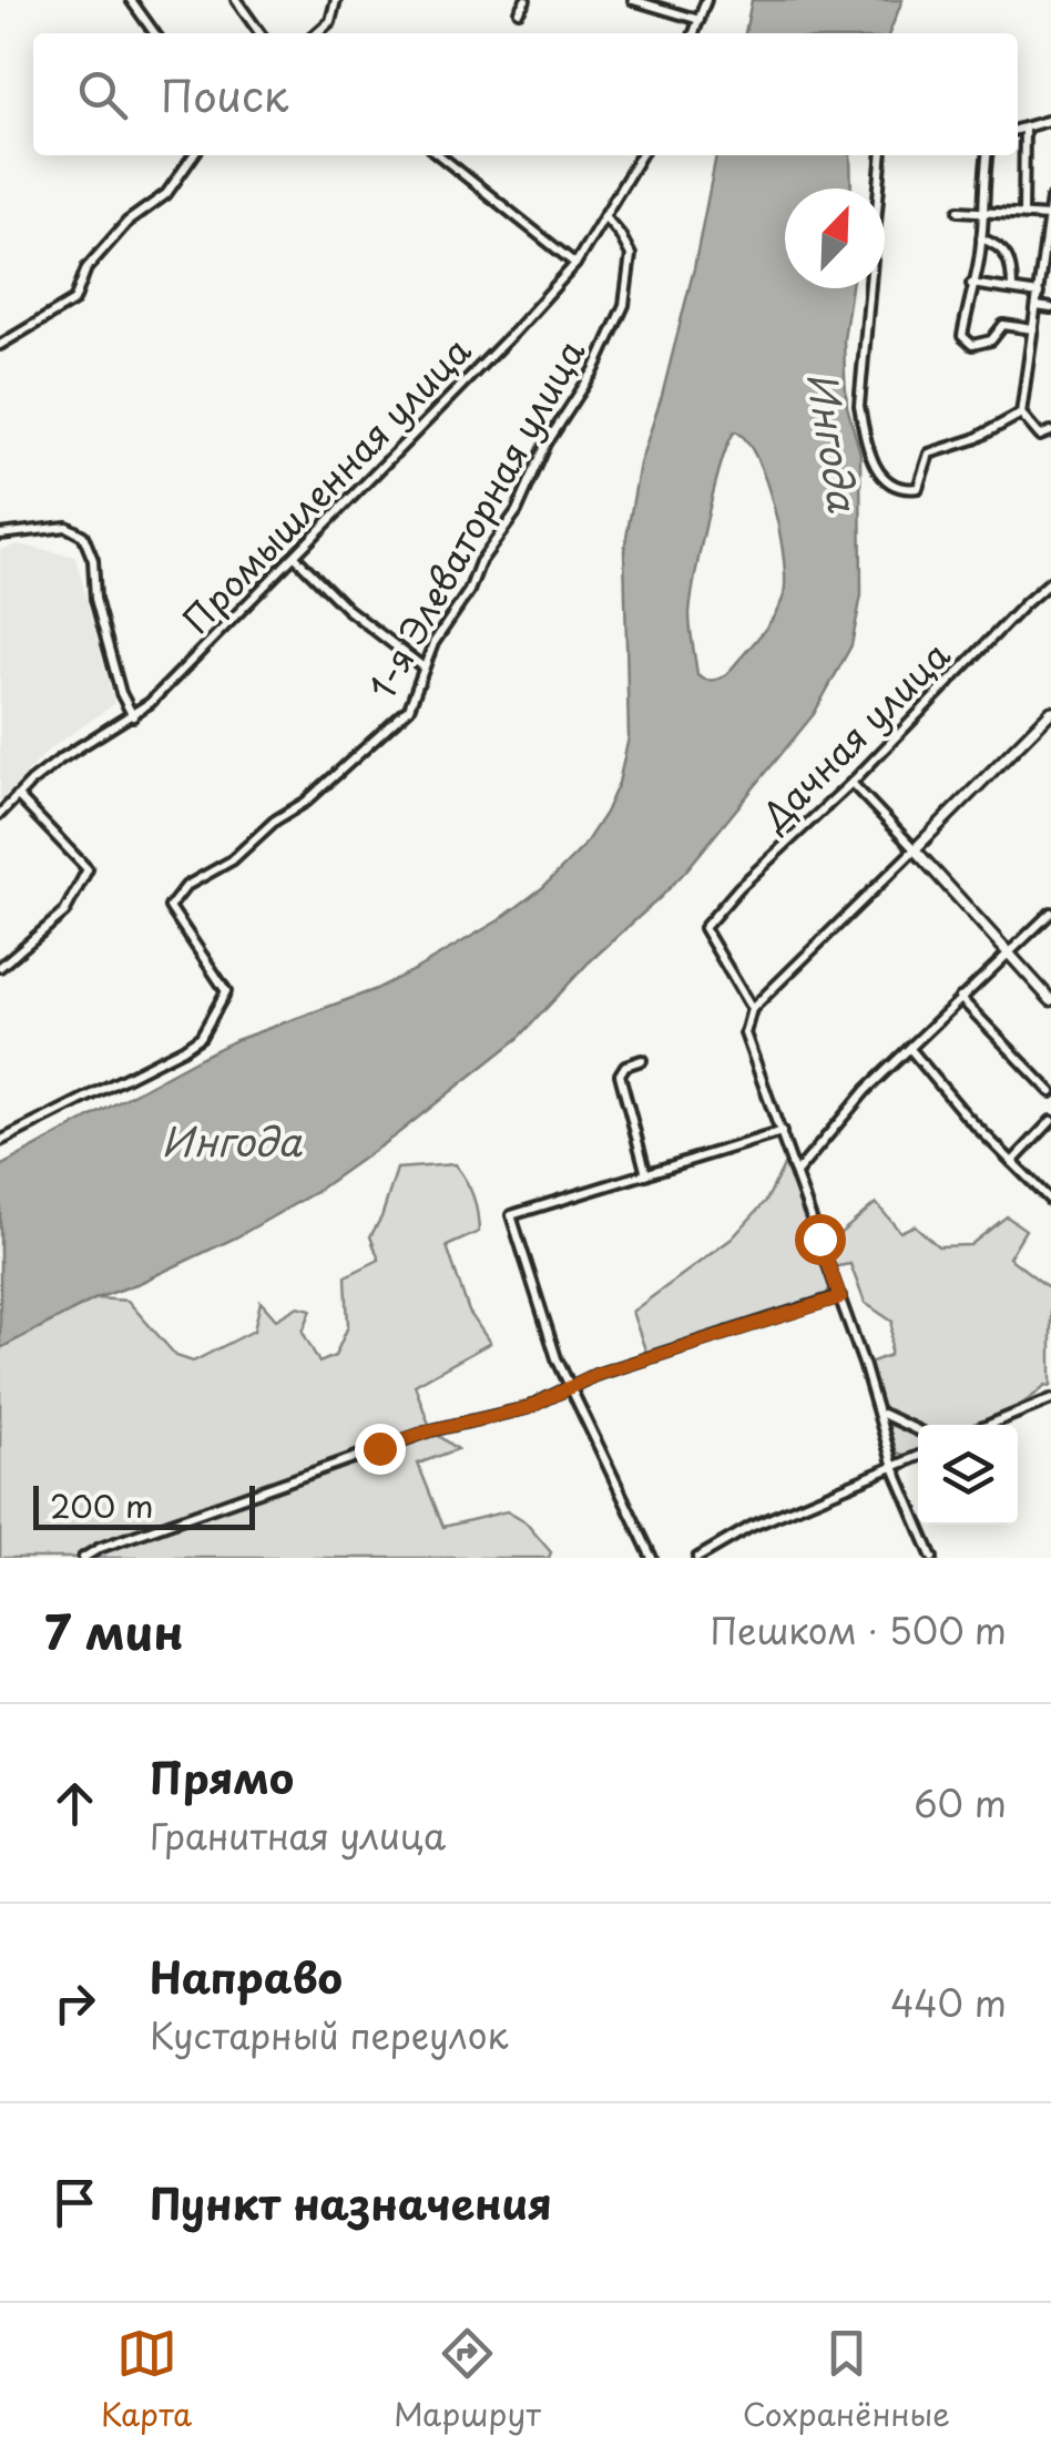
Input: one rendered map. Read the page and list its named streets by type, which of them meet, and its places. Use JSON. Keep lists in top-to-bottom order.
{
  "streets": {
    "street": ["Промышленная улица", "1-я Элеваторная улица", "Дачная улица"]
  },
  "crossings": [
    ["Промышленная улица", "1-я Элеваторная улица"]
  ],
  "water": ["Ингода"],
  "scale_bar": "200 m",
  "north": "top right",
  "page": {
    "search": "Поиск",
    "scale": "200 m",
    "heading": ["7 мин", "Пешком · 500 m"],
    "list": [
      ["Прямо", "Гранитная улица", "60 m"],
      ["Направо", "Кустарный переулок", "440 m"],
      "Пункт назначения"
    ],
    "nav": ["Карта", "Маршрут", "Сохранённые"]
  }
}
